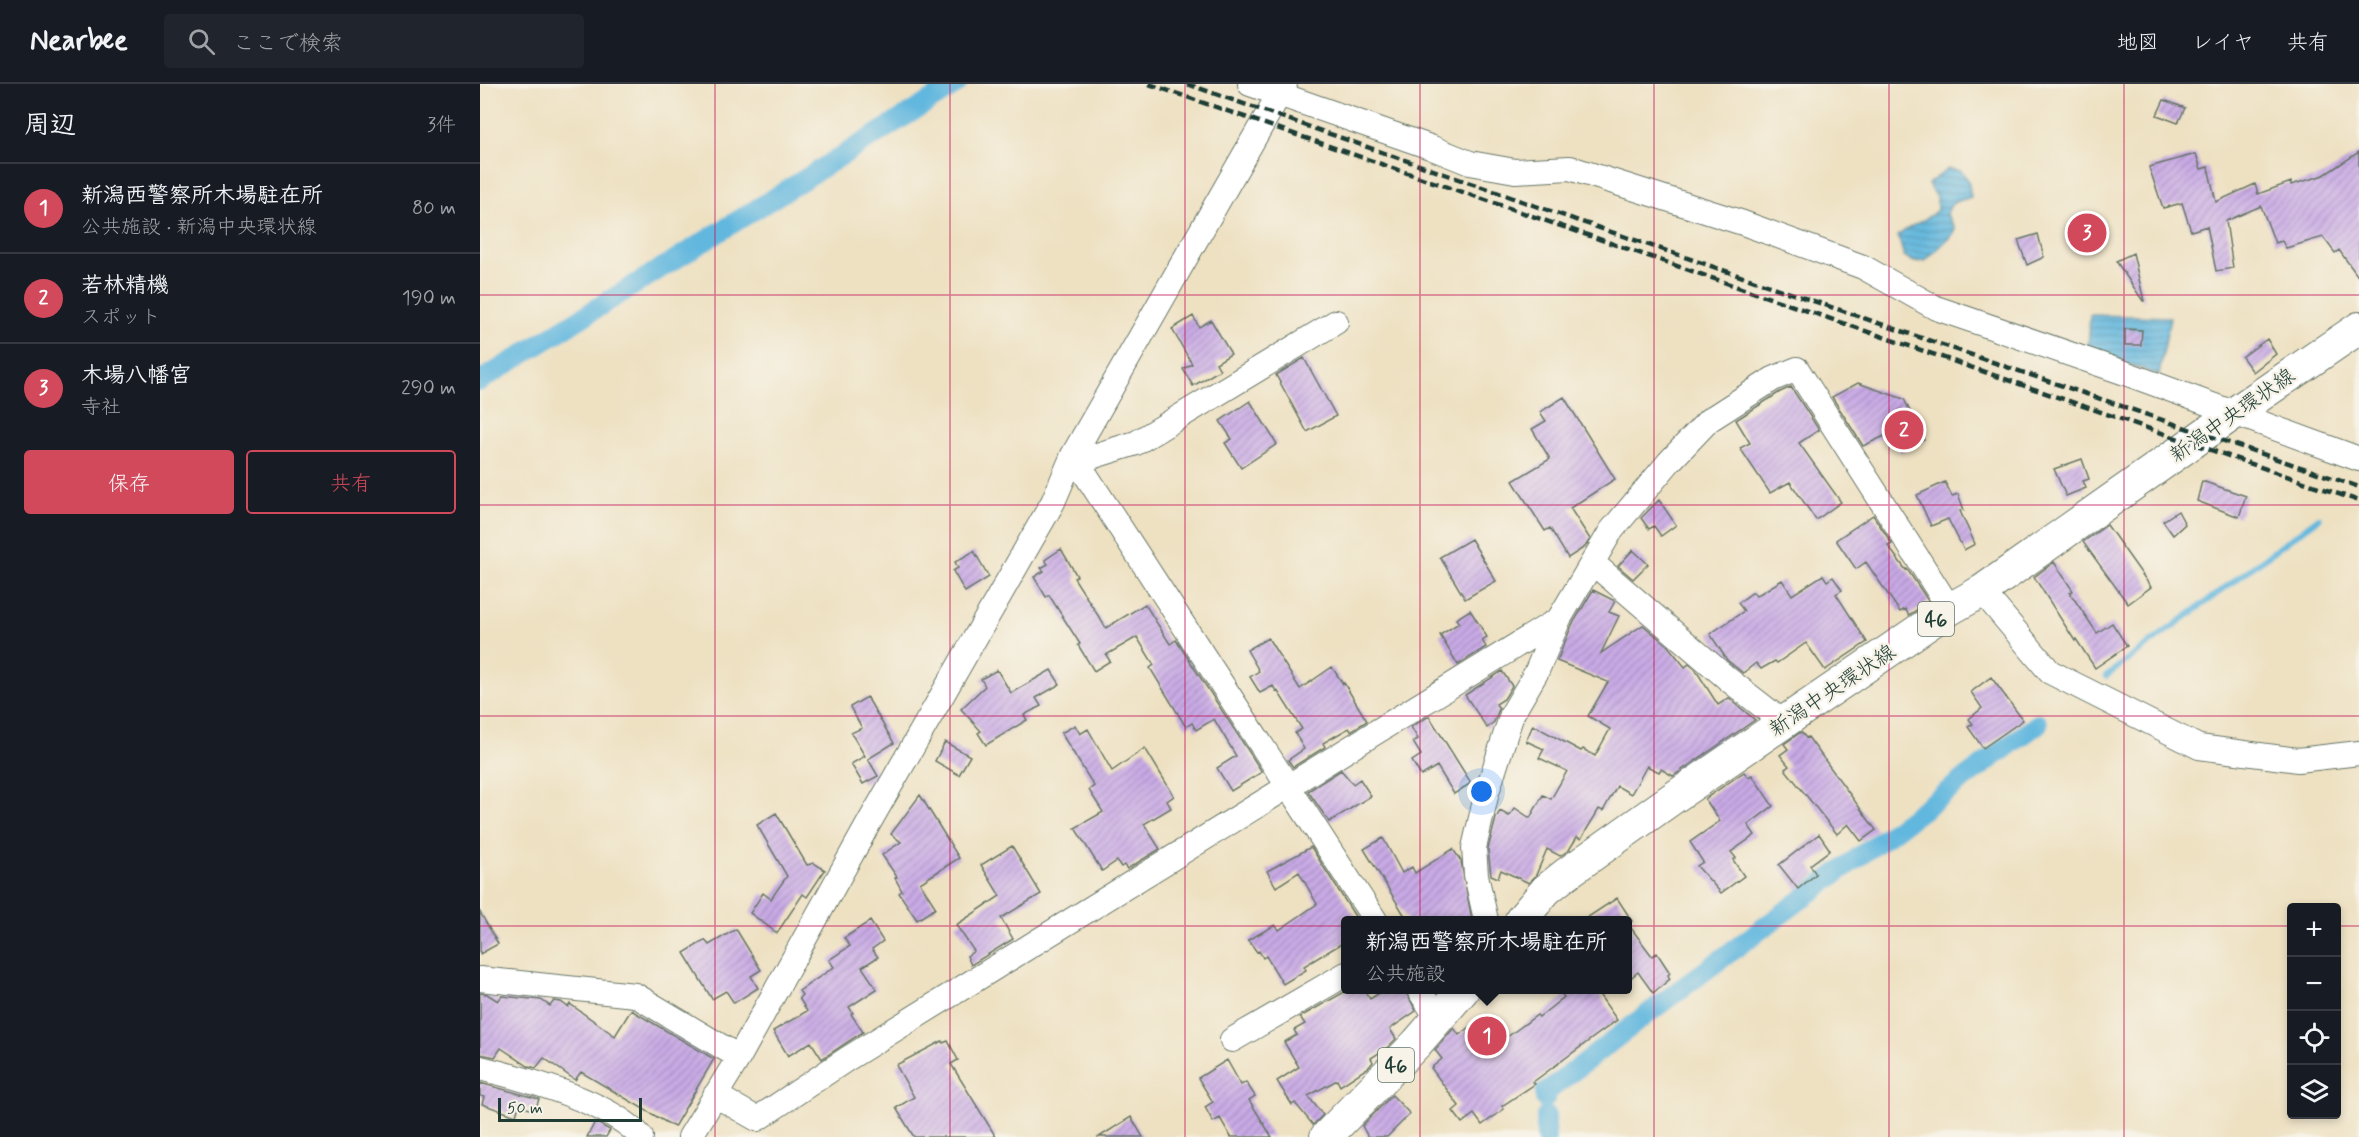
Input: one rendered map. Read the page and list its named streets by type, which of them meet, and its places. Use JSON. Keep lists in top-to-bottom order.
{
  "streets": {
    "main road": ["新潟中央環状線", "46"]
  },
  "scale_bar": "50 m",
  "page": {
    "header": "Nearbee",
    "search": "ここで検索",
    "nav": ["地図", "レイヤ", "共有"],
    "heading": ["周辺", "3件"],
    "list": [
      {
        "mark": "1",
        "name": "新潟西警察所木場駐在所",
        "note": "公共施設 · 新潟中央環状線",
        "value": "80 m"
      },
      {
        "mark": "2",
        "name": "若林精機",
        "note": "スポット",
        "value": "190 m"
      },
      {
        "mark": "3",
        "name": "木場八幡宮",
        "note": "寺社",
        "value": "290 m"
      }
    ],
    "pins": ["3", "2", "1"],
    "buttons": ["保存", "共有"],
    "map_buttons": ["+", "−"],
    "popup": ["新潟西警察所木場駐在所", "公共施設"],
    "scale": "50 m"
  }
}
